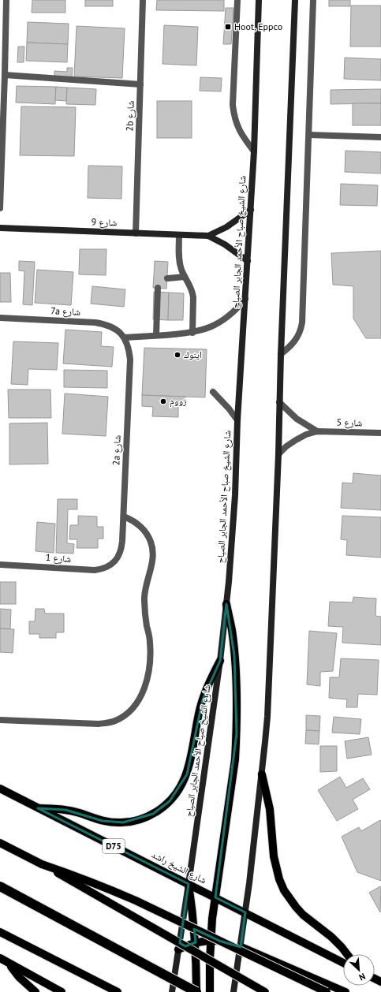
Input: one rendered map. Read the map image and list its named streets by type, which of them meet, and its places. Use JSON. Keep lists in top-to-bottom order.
{
  "streets": {
    "main road": [
      "شارع 9",
      "شارع الشيخ صباح الأحمد الجابر الصباح",
      "D75",
      "شارع الشيخ راشد"
    ],
    "street": [
      "2b شارع",
      "7a شارع",
      "شارع 5",
      "2a شارع",
      "شارع 1"
    ]
  },
  "crossings": [
    ["2b شارع", "شارع 9"],
    ["شارع 9", "شارع الشيخ صباح الأحمد الجابر الصباح"],
    ["شارع الشيخ صباح الأحمد الجابر الصباح", "شارع الشيخ راشد"],
    ["7a شارع", "2a شارع"],
    ["2a شارع", "شارع 1"]
  ],
  "places": {
    "transit": ["Hoot, Eppco"],
    "other": ["اينوك", "زووم"]
  },
  "north": "bottom right"
}
